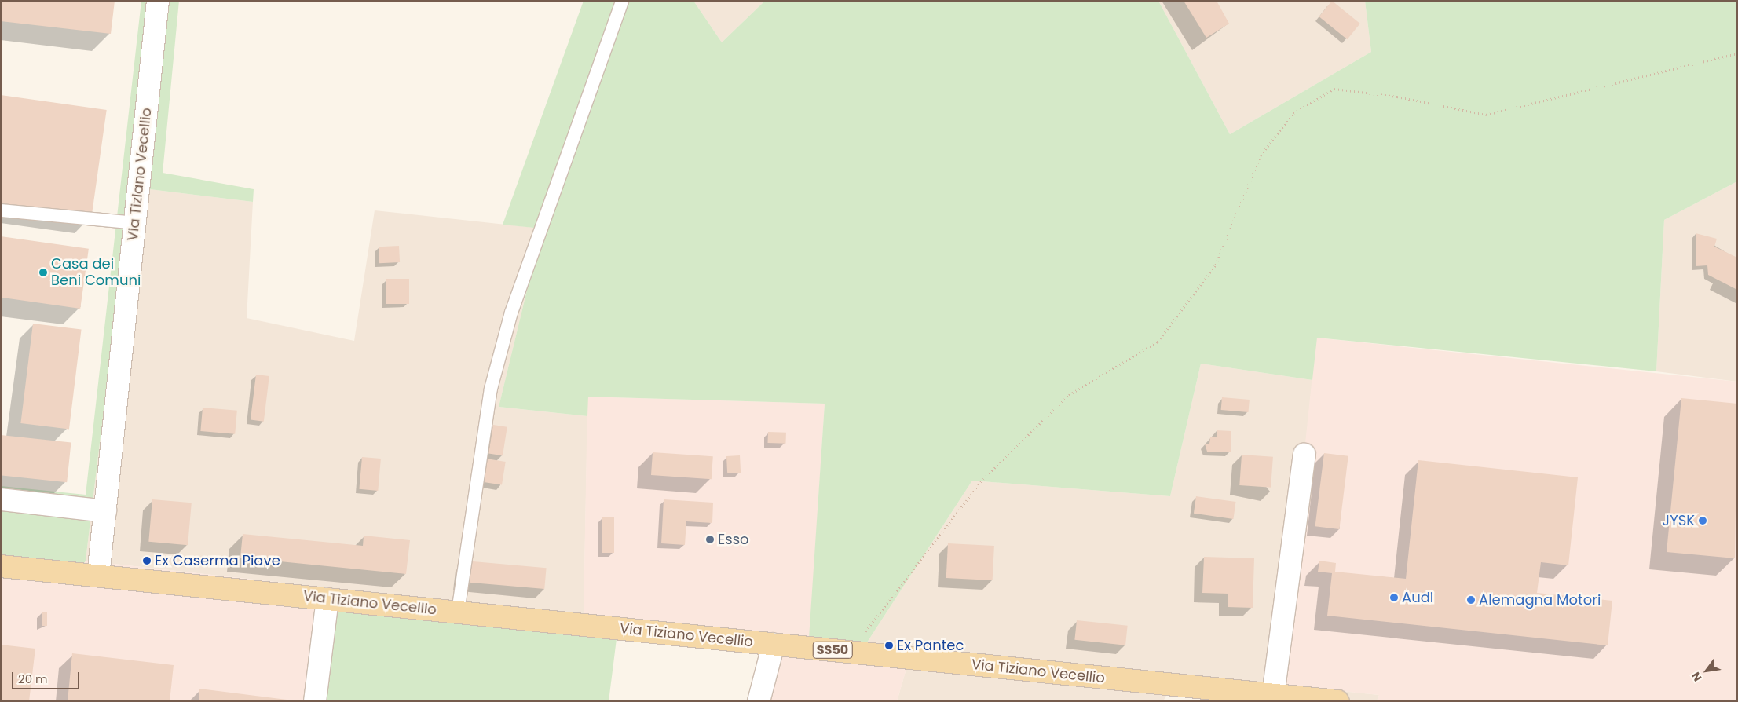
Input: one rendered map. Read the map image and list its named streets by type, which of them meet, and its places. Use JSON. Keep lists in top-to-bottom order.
{
  "streets": {
    "main road": ["Via Tiziano Vecellio", "SS50"]
  },
  "places": [
    "Casa dei Beni Comuni",
    "JYSK",
    "Esso",
    "Ex Caserma Piave",
    "Audi",
    "Alemagna Motori",
    "Ex Pantec"
  ],
  "scale_bar": "20 m",
  "north": "bottom left"
}
